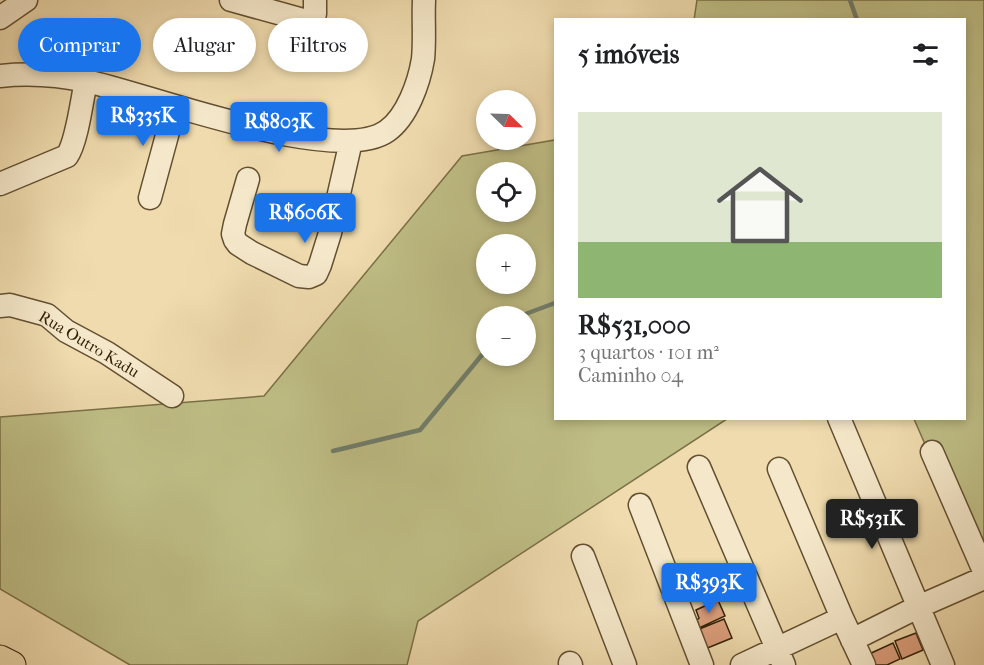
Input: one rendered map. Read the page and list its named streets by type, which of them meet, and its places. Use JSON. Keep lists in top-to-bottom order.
{
  "streets": {
    "street": ["Rua Outro Kadu"]
  },
  "north": "bottom right",
  "page": {
    "chip": ["Comprar", "Alugar", "Filtros"],
    "heading": "5 imóveis",
    "map_buttons": ["+", "−"],
    "list": [
      {
        "name": "R$531,000",
        "note": "3 quartos · 101 m² · Caminho 04"
      }
    ],
    "price": [
      "R$335K",
      "R$803K",
      "R$606K",
      "R$531K",
      "R$393K"
    ]
  }
}
